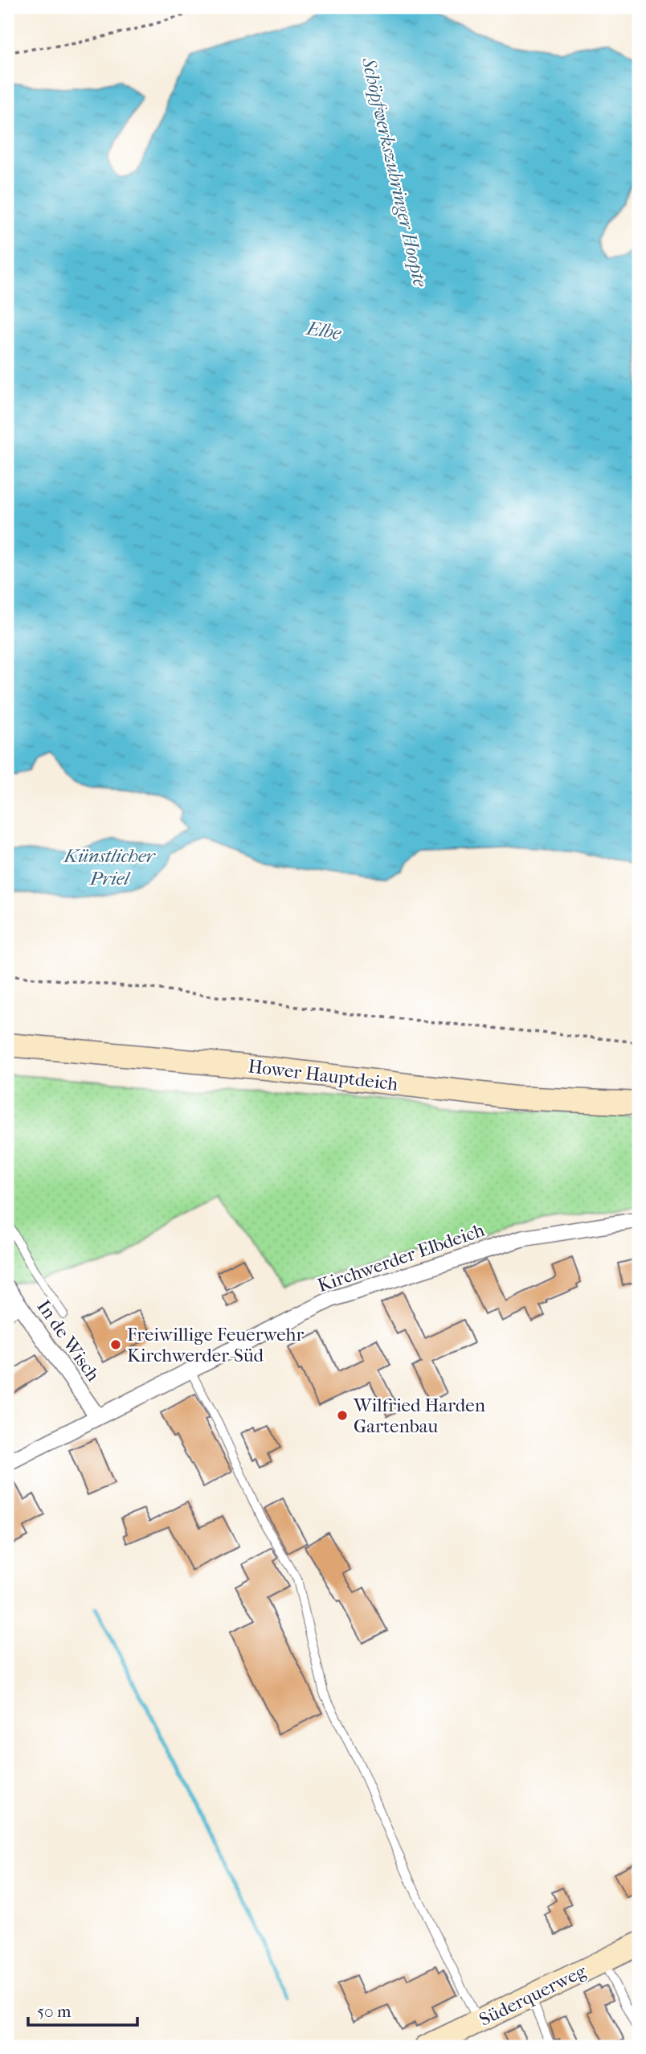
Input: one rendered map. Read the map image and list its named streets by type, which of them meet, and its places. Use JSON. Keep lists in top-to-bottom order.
{
  "streets": {
    "street": [
      "Hower Hauptdeich",
      "Kirchwerder Elbdeich",
      "In de Wisch",
      "Süderquerweg"
    ]
  },
  "crossings": [
    ["Kirchwerder Elbdeich", "In de Wisch"]
  ],
  "water": ["Schöpfwerkszubringer Hoopte", "Elbe", "Künstlicher Priel"],
  "places": ["Freiwillige Feuerwehr Kirchwerder-Süd", "Wilfried Harden Gartenbau"],
  "scale_bar": "50 m"
}
